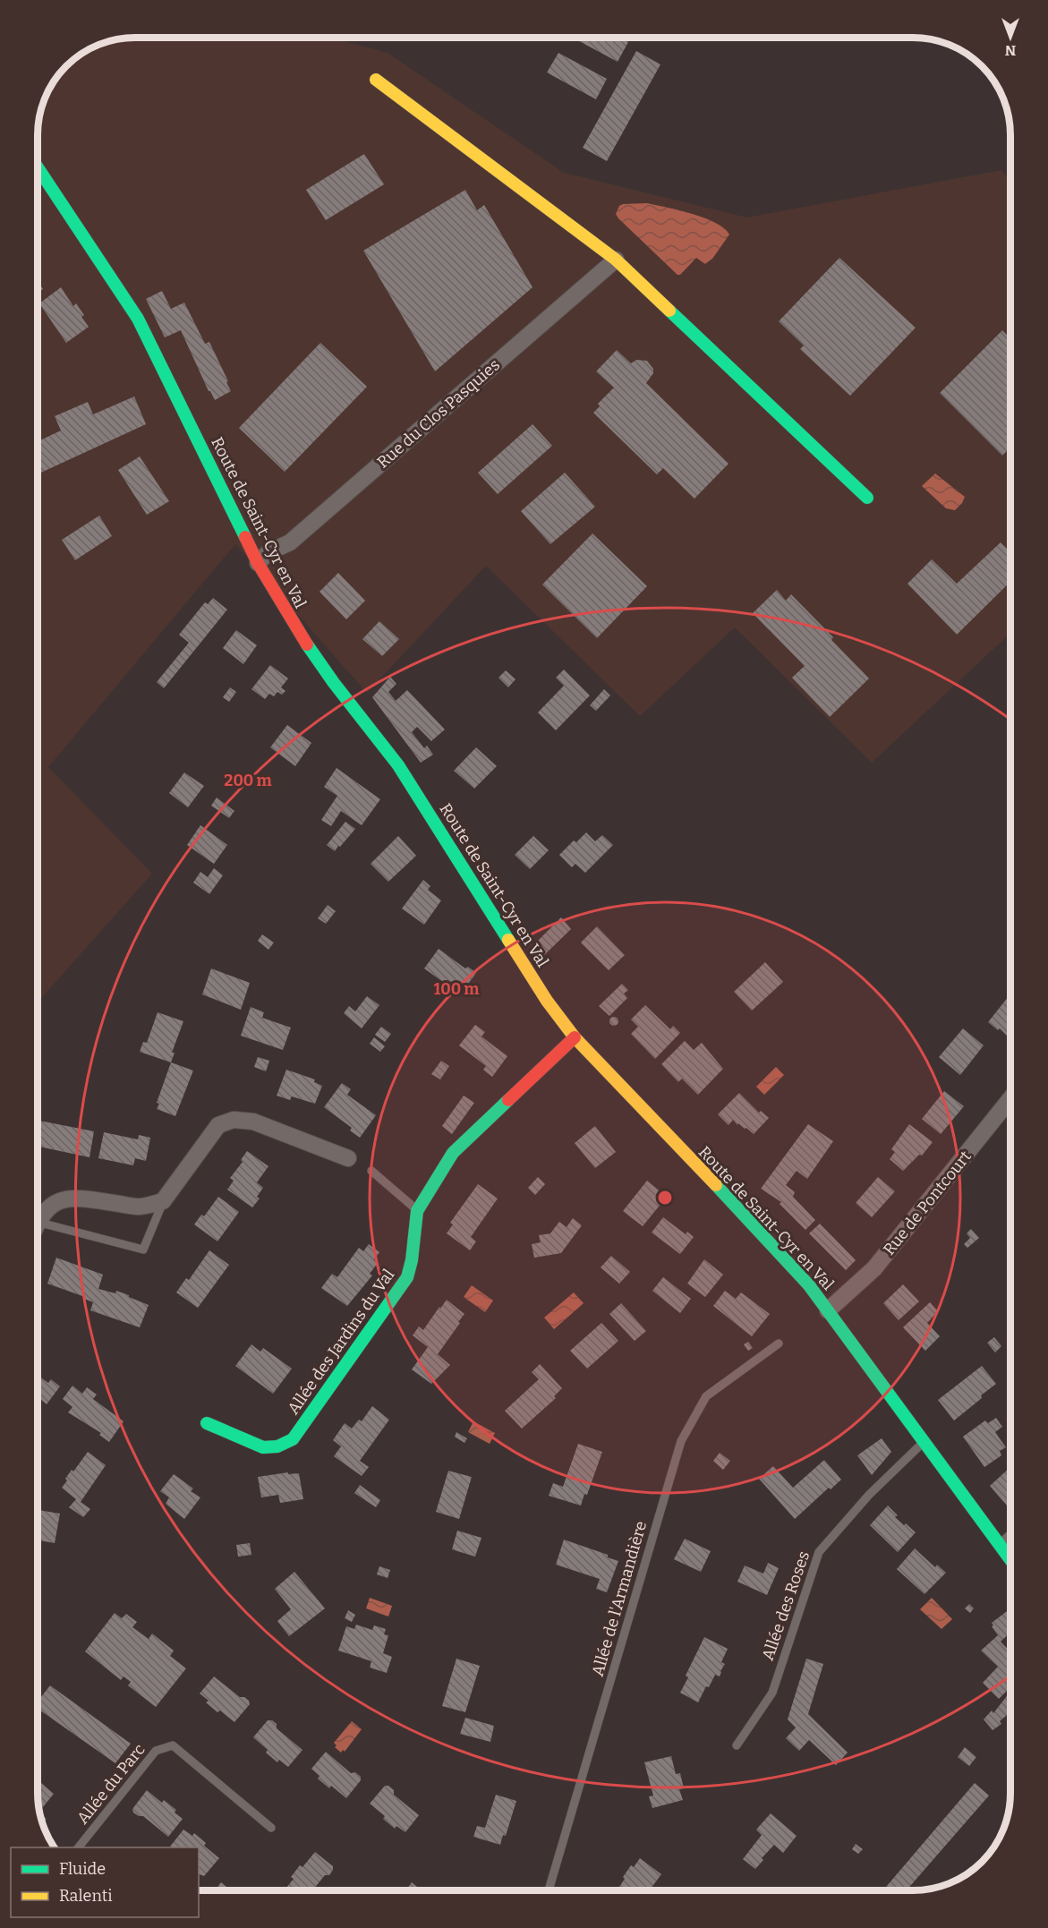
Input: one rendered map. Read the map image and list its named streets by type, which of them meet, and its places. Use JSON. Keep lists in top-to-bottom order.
{
  "streets": {
    "street": [
      "Rue du Clos Pasquies",
      "Route de Saint-Cyr en Val",
      "Rue de Pontcourt",
      "Allée des Jardins du Val"
    ],
    "lane": ["Allée de l'Armandière", "Allée des Roses", "Allée du Parc"]
  },
  "crossings": [
    ["Rue du Clos Pasquies", "Route de Saint-Cyr en Val"],
    ["Route de Saint-Cyr en Val", "Rue de Pontcourt"],
    ["Route de Saint-Cyr en Val", "Allée des Jardins du Val"],
    ["Route de Saint-Cyr en Val", "Allée des Roses"]
  ],
  "legend": ["Fluide", "Ralenti"],
  "north": "bottom",
  "rings": ["200 m", "100 m"]
}
